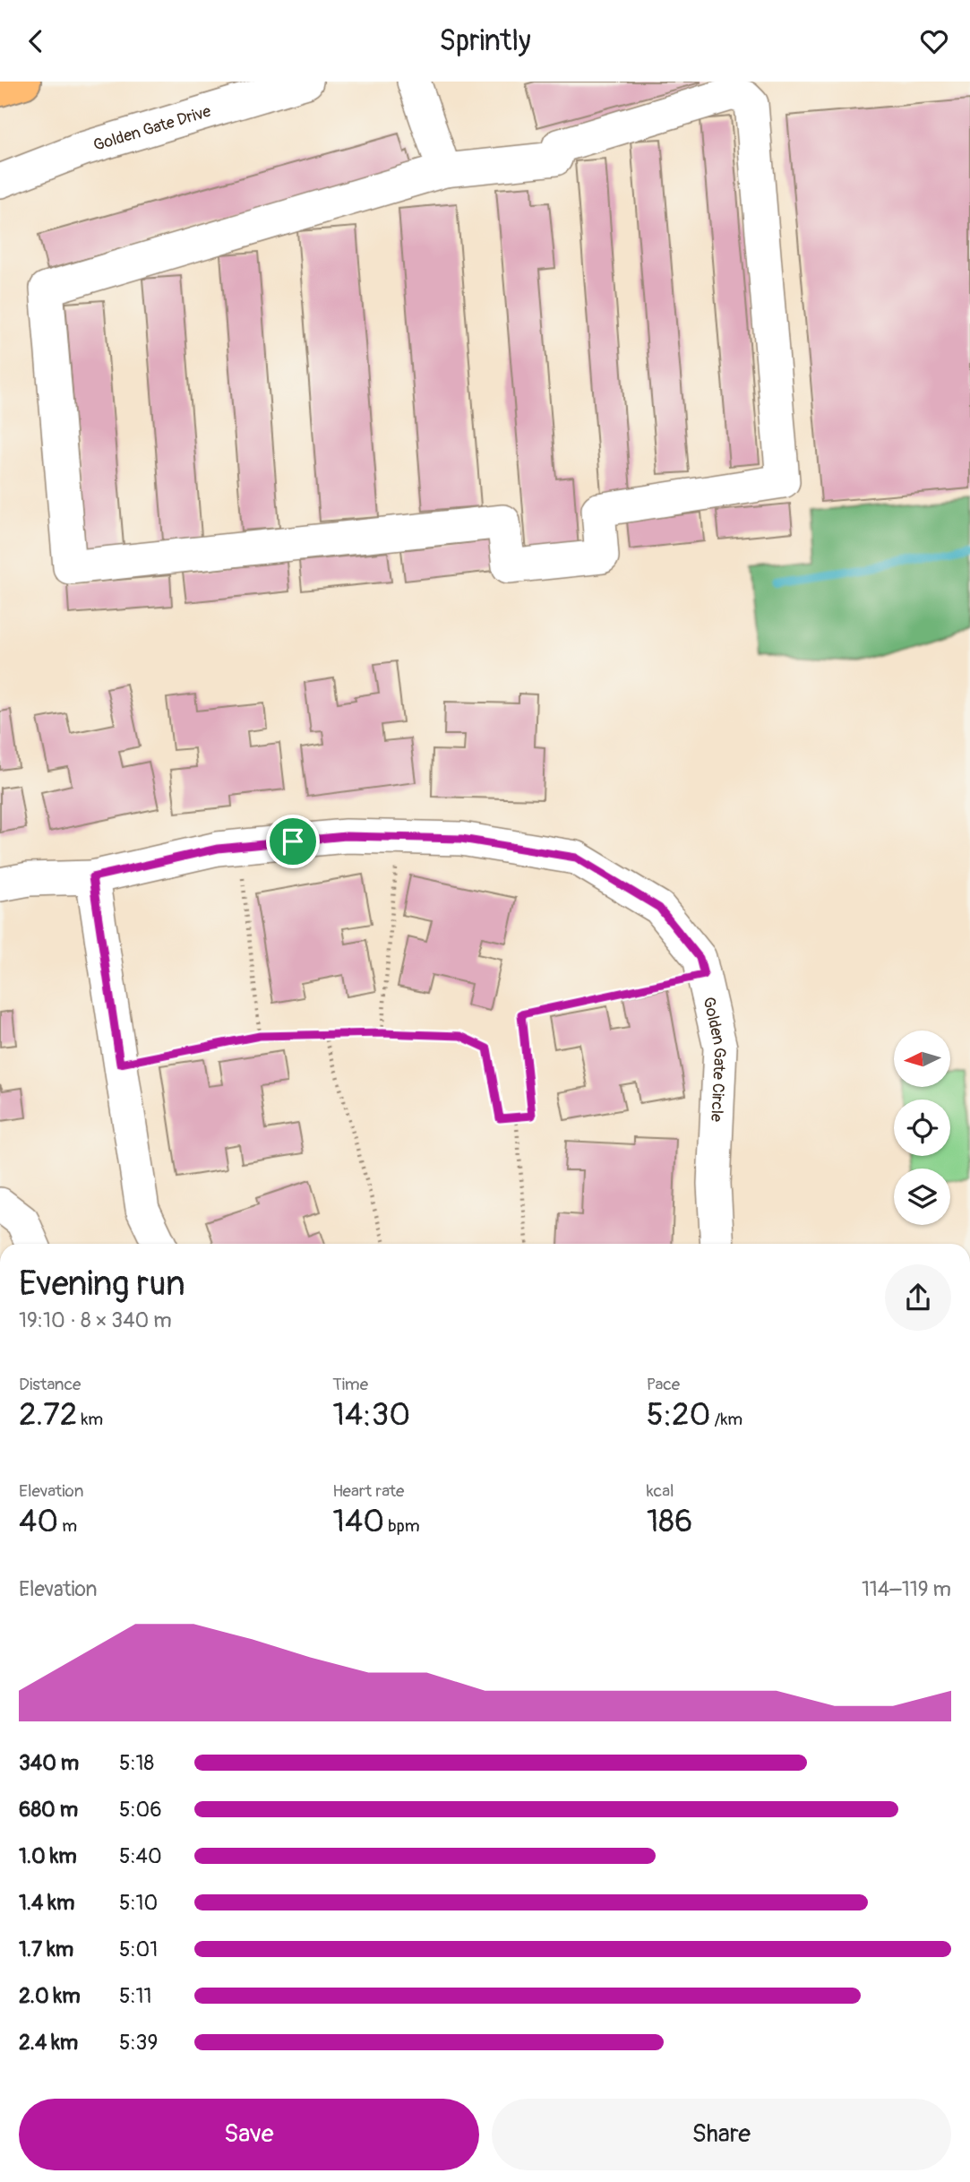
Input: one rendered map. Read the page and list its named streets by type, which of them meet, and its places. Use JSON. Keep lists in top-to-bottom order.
{
  "streets": {
    "street": ["Golden Gate Drive", "Golden Gate Circle"]
  },
  "north": "left",
  "page": {
    "header": "Sprintly",
    "heading": ["Evening run", "19:10 · 8 × 340 m"],
    "stats": [
      ["Distance", "2.72 km"],
      ["Time", "14:30"],
      ["Pace", "5:20 /km"],
      ["Elevation", "40 m"],
      ["Heart rate", "140 bpm"],
      ["kcal", "186"]
    ],
    "chart": ["Elevation", "114–119 m"],
    "list": [
      {
        "name": "340 m",
        "note": "5:18"
      },
      {
        "name": "680 m",
        "note": "5:06"
      },
      {
        "name": "1.0 km",
        "note": "5:40"
      },
      {
        "name": "1.4 km",
        "note": "5:10"
      },
      {
        "name": "1.7 km",
        "note": "5:01"
      },
      {
        "name": "2.0 km",
        "note": "5:11"
      },
      {
        "name": "2.4 km",
        "note": "5:39"
      }
    ],
    "buttons": ["Save", "Share"]
  }
}
